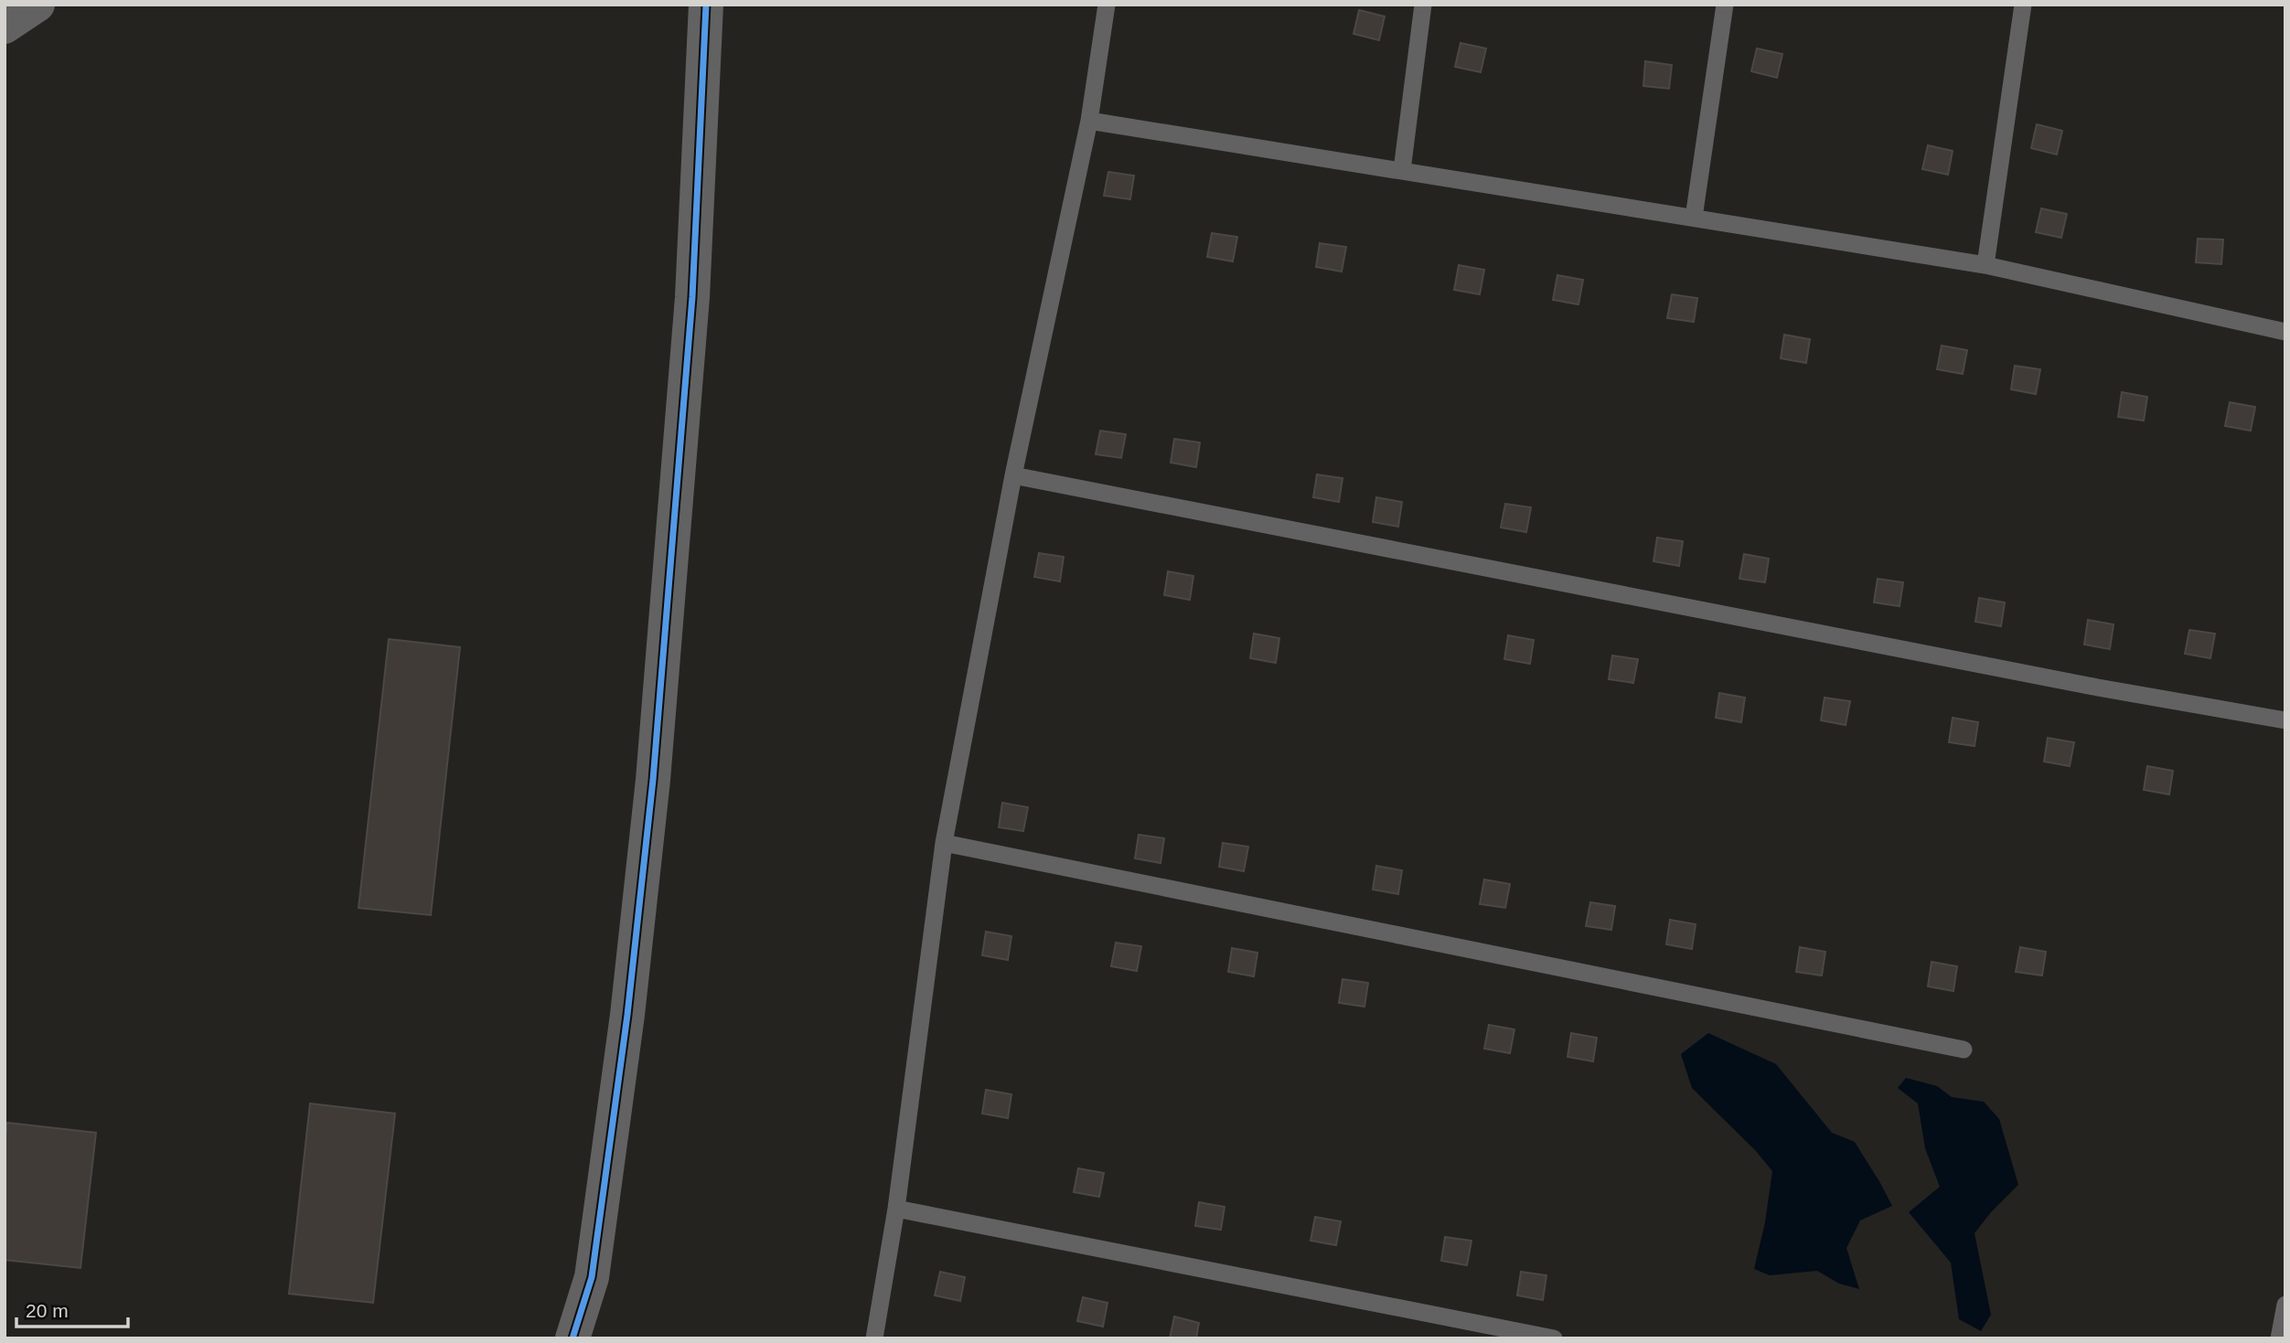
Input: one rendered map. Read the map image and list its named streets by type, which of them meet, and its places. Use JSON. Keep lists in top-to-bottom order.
{
  "scale_bar": "20 m"
}
